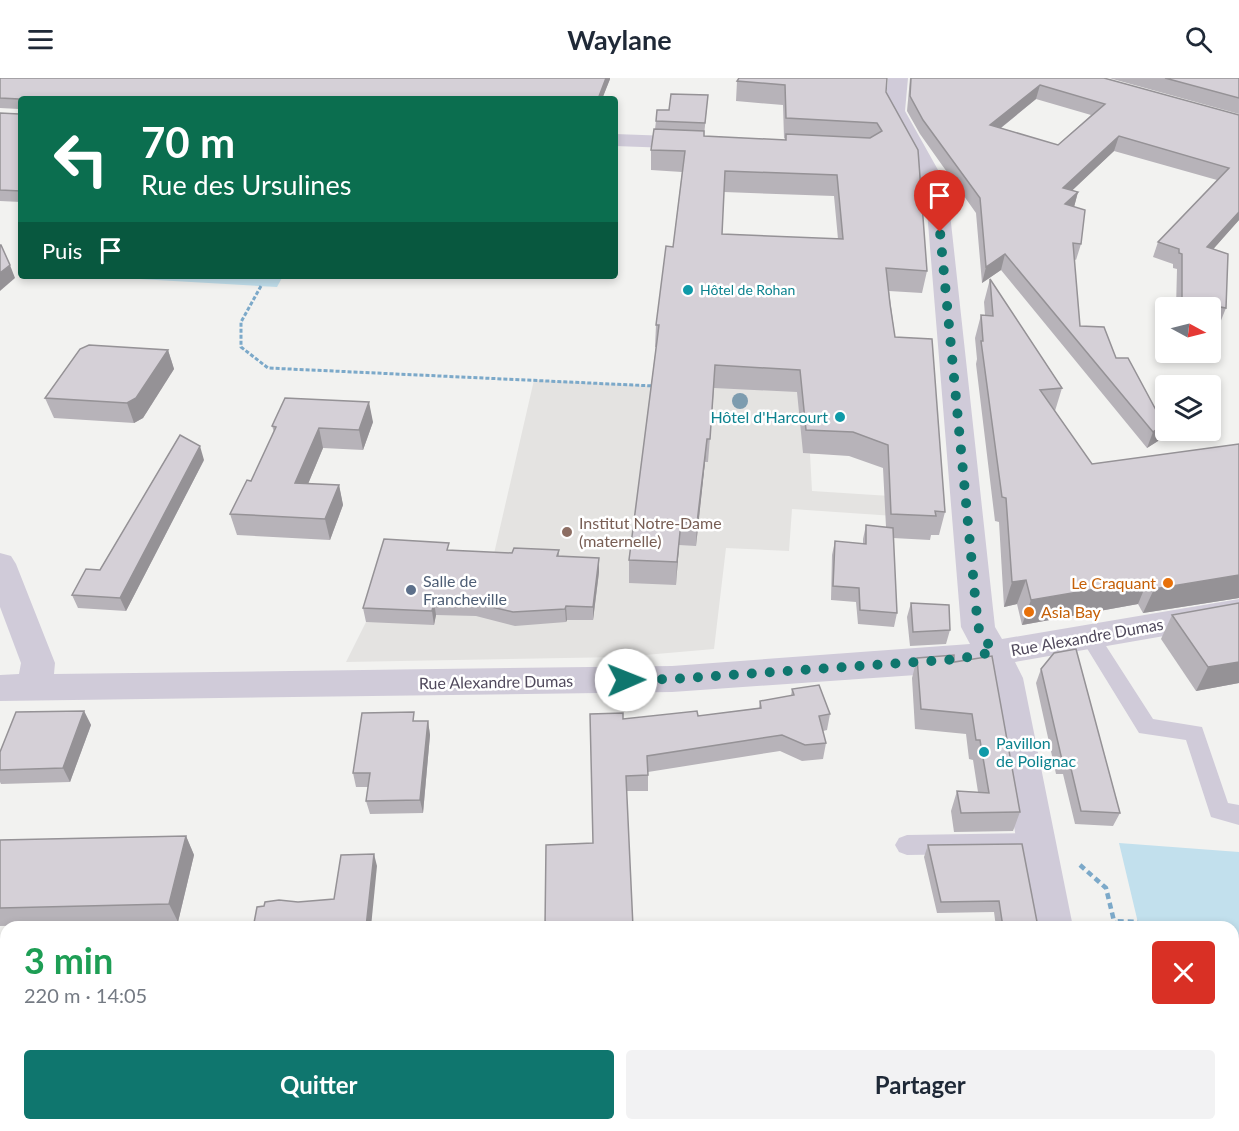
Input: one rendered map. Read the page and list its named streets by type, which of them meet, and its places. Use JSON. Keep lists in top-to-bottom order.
{
  "streets": {
    "street": ["Rue Alexandre Dumas"]
  },
  "places": [
    "Hôtel de Rohan",
    "Hôtel d'Harcourt",
    "Institut Notre-Dame (maternelle)",
    "Le Craquant",
    "Salle de Francheville",
    "Asia Bay",
    "Pavillon de Polignac"
  ],
  "north": "right",
  "page": {
    "header": "Waylane",
    "turn": ["70 m", "Rue des Ursulines"],
    "then": "Puis",
    "heading": ["3 min", "220 m · 14:05"],
    "buttons": ["Quitter", "Partager"]
  }
}
